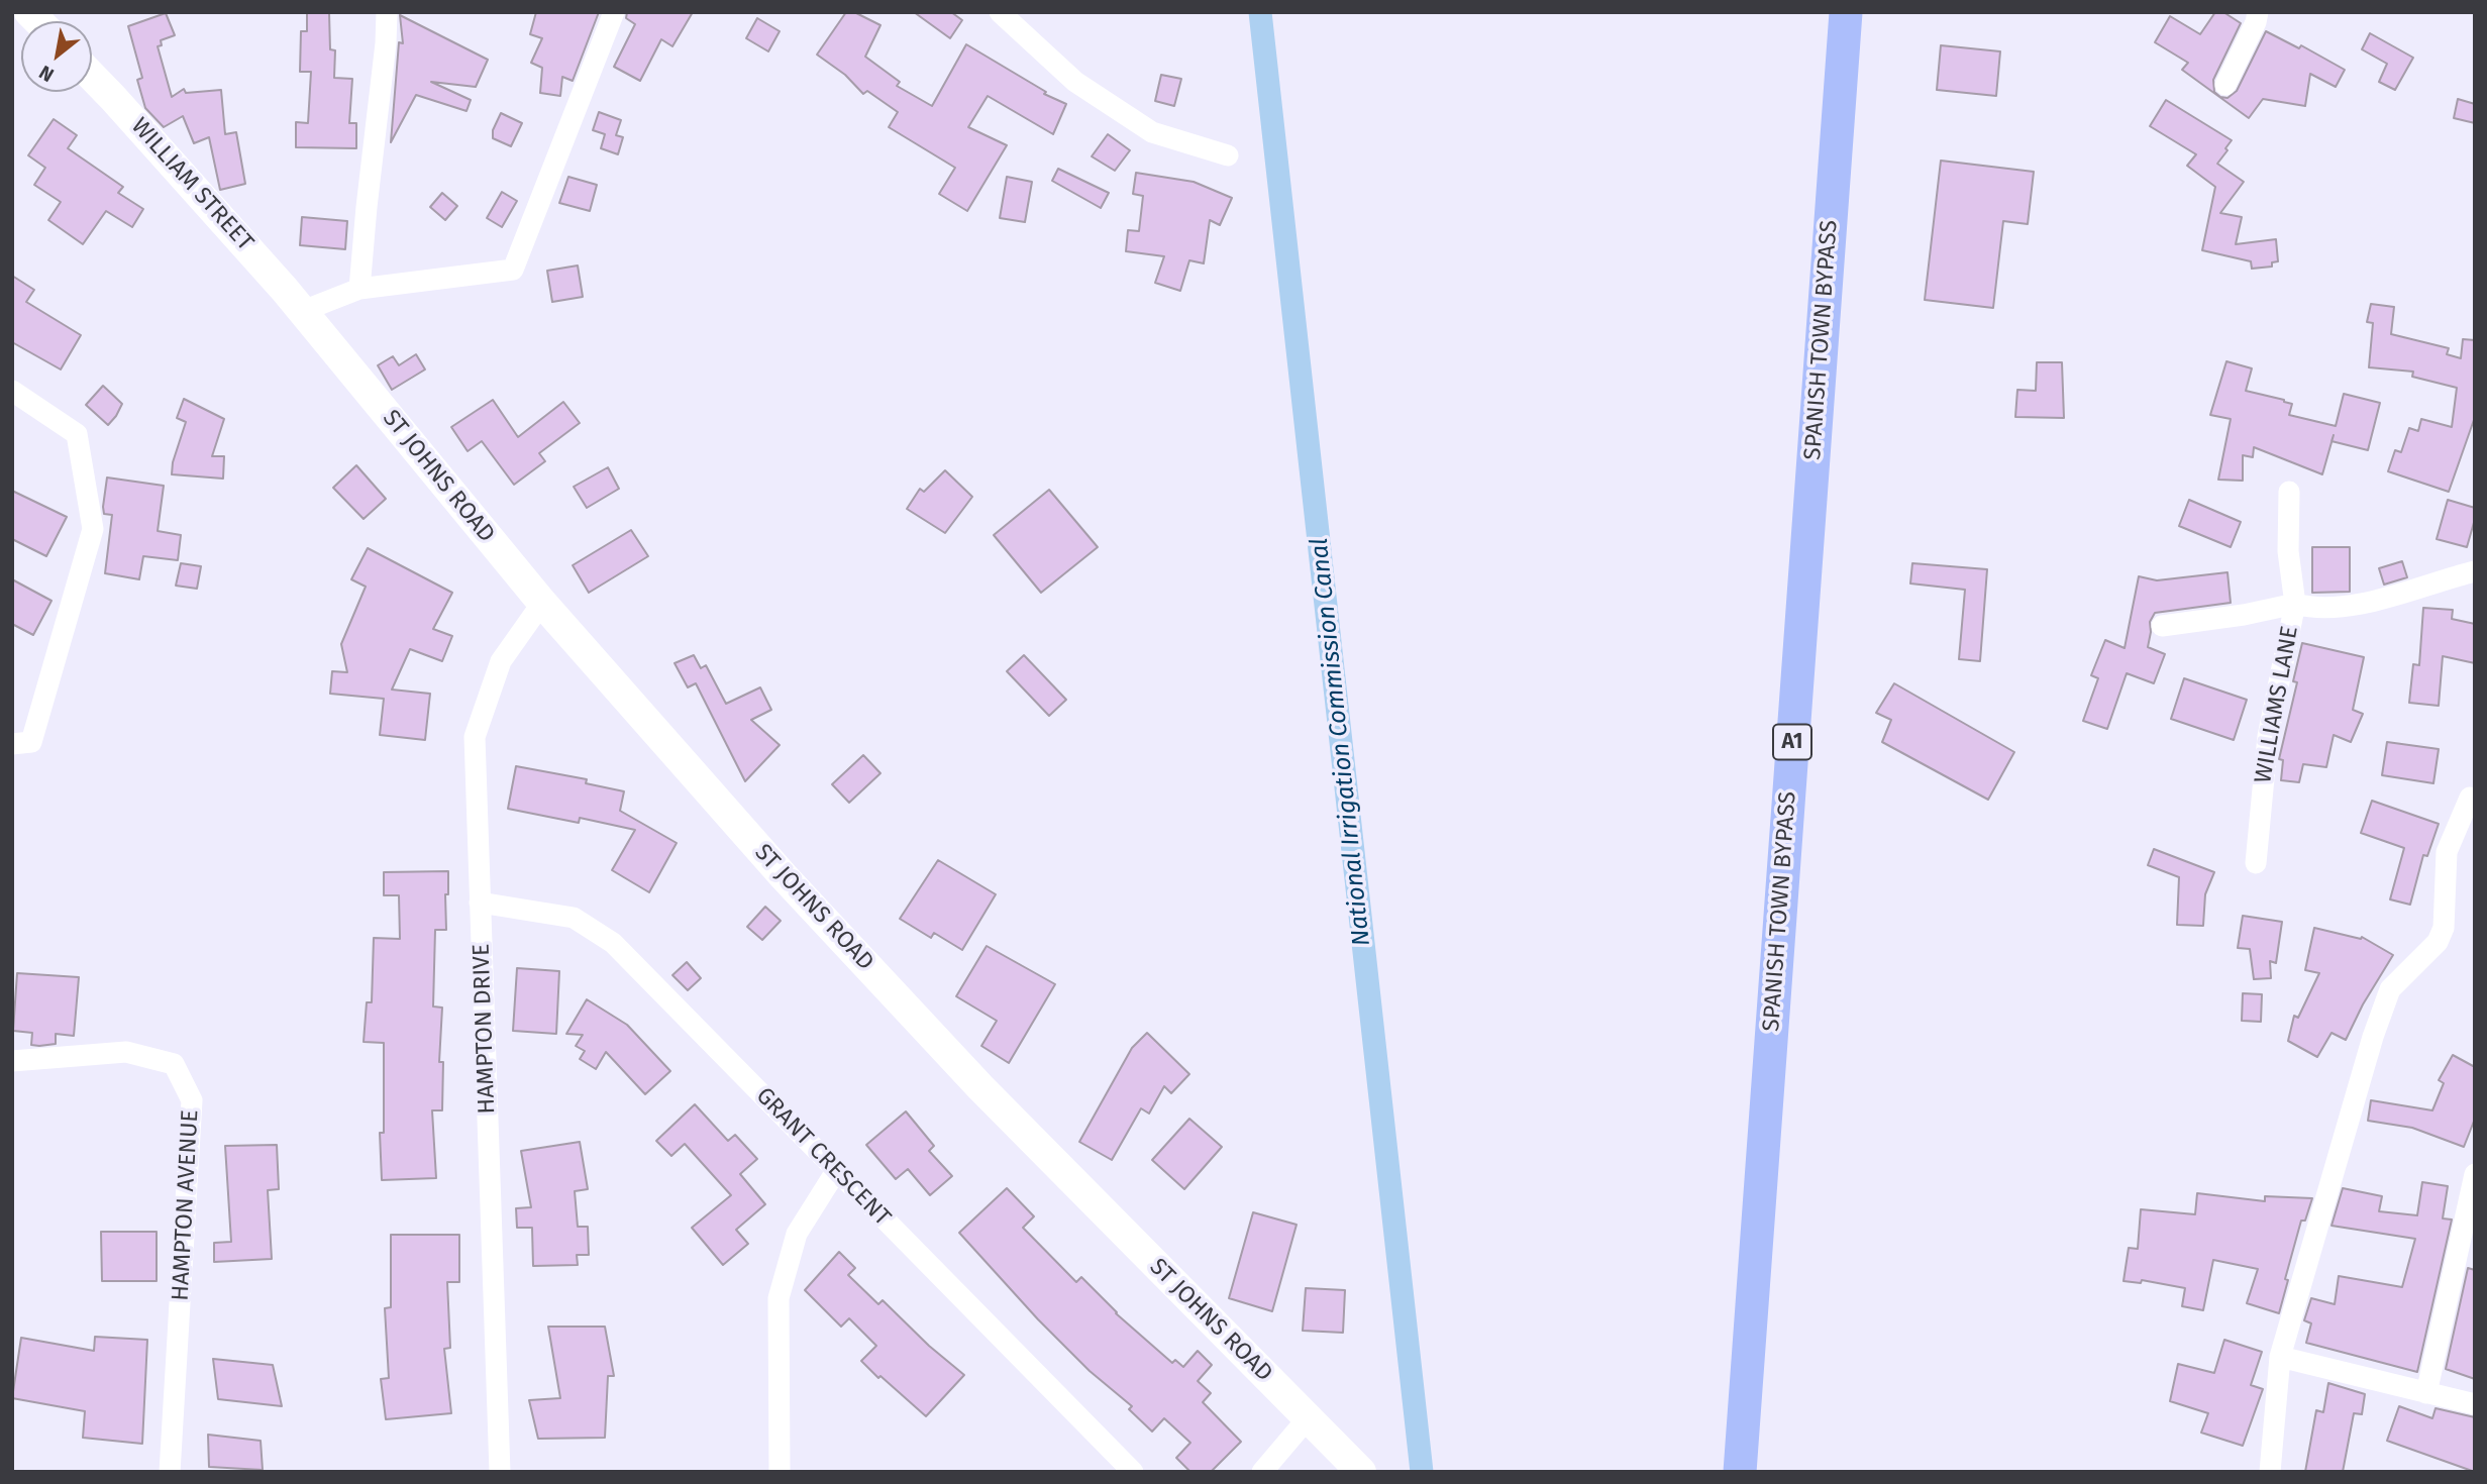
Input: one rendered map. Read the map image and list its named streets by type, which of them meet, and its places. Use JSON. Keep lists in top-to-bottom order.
{
  "streets": {
    "main road": ["SPANISH TOWN BYPASS", "A1"],
    "street": [
      "WILLIAM STREET",
      "ST JOHNS ROAD",
      "WILLIAMS LANE",
      "HAMPTON DRIVE",
      "GRANT CRESCENT",
      "HAMPTON AVENUE"
    ]
  },
  "crossings": [
    ["WILLIAM STREET", "ST JOHNS ROAD"],
    ["ST JOHNS ROAD", "HAMPTON DRIVE"],
    ["HAMPTON DRIVE", "GRANT CRESCENT"]
  ],
  "water": ["National Irrigation Commission Canal"],
  "north": "bottom left"
}
